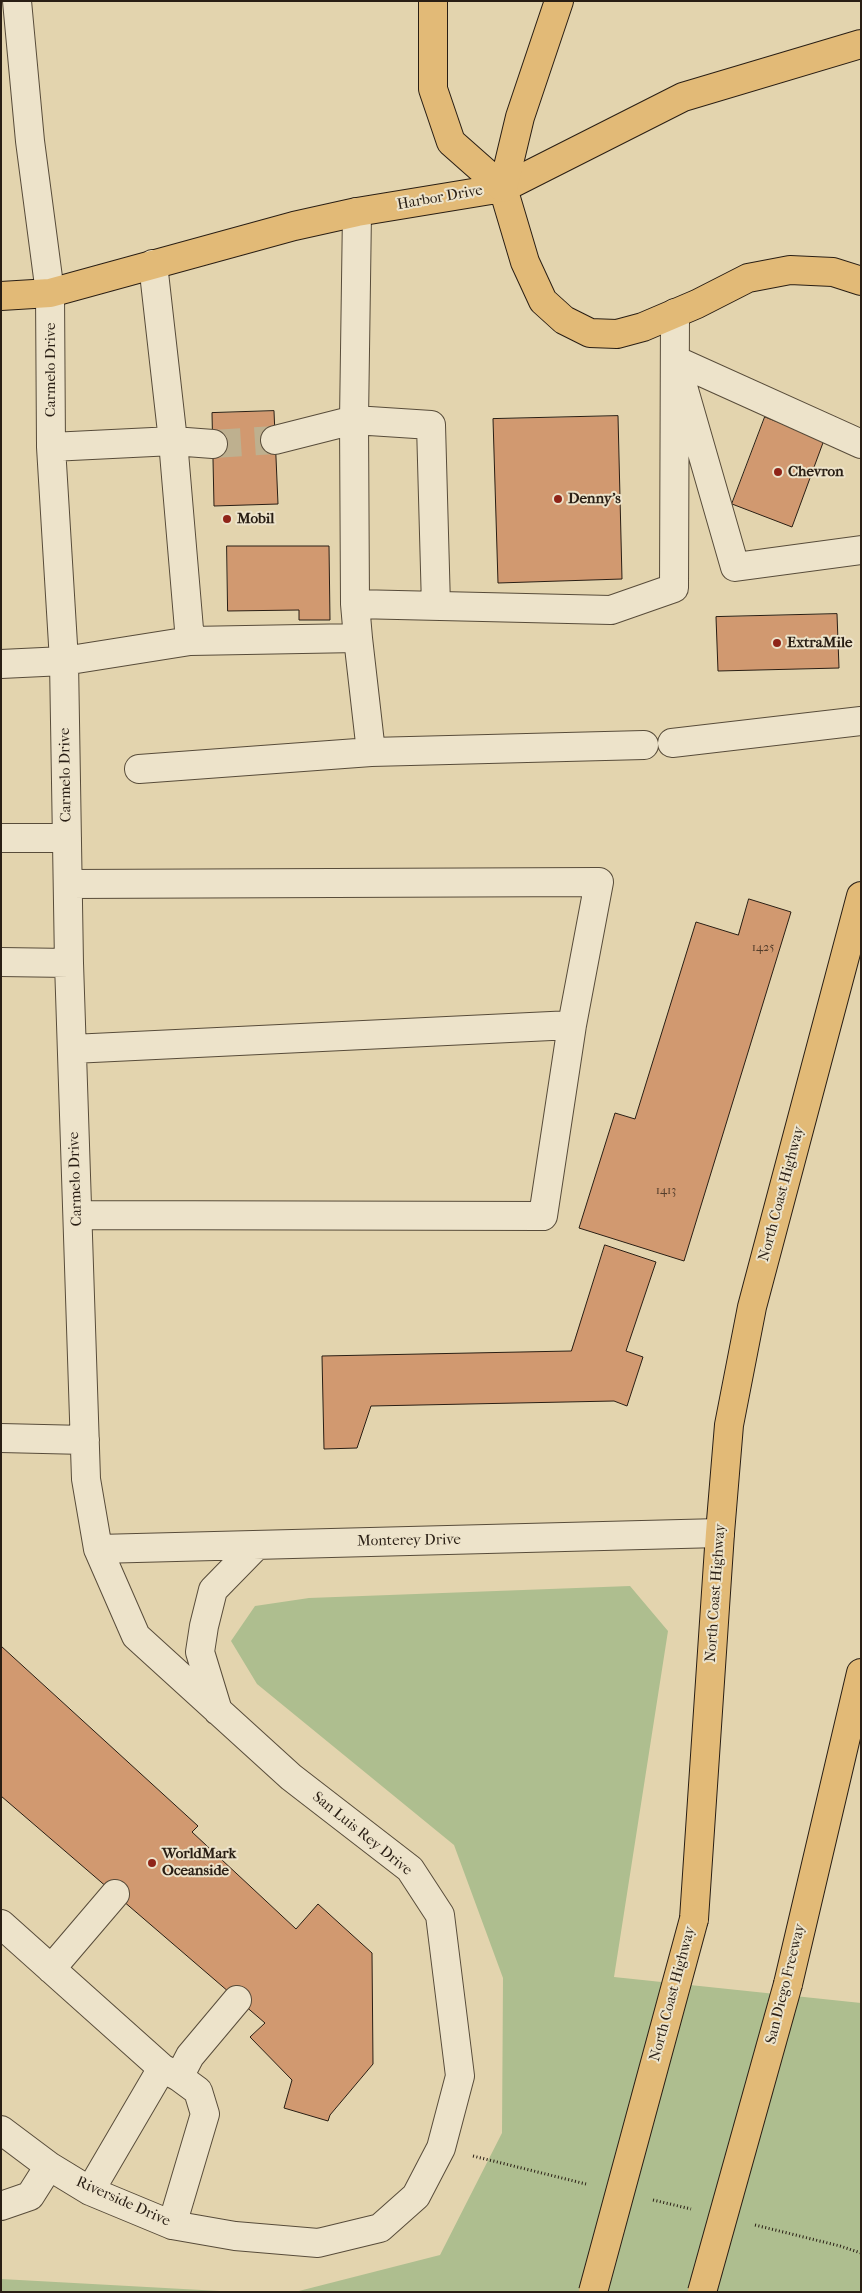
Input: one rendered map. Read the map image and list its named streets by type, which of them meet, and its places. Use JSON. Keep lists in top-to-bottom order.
{
  "streets": {
    "main road": ["Harbor Drive", "North Coast Highway", "San Diego Freeway"],
    "street": [
      "Carmelo Drive",
      "Monterey Drive",
      "San Luis Rey Drive",
      "Riverside Drive"
    ]
  },
  "crossings": [
    ["Harbor Drive", "Carmelo Drive"],
    ["Carmelo Drive", "Monterey Drive"],
    ["Carmelo Drive", "San Luis Rey Drive"],
    ["North Coast Highway", "Monterey Drive"],
    ["Monterey Drive", "San Luis Rey Drive"],
    ["San Luis Rey Drive", "Riverside Drive"]
  ],
  "places": [
    "Chevron",
    "Denny's",
    "Mobil",
    "ExtraMile",
    "WorldMark Oceanside"
  ],
  "house_numbers": ["1425", "1413"]
}
